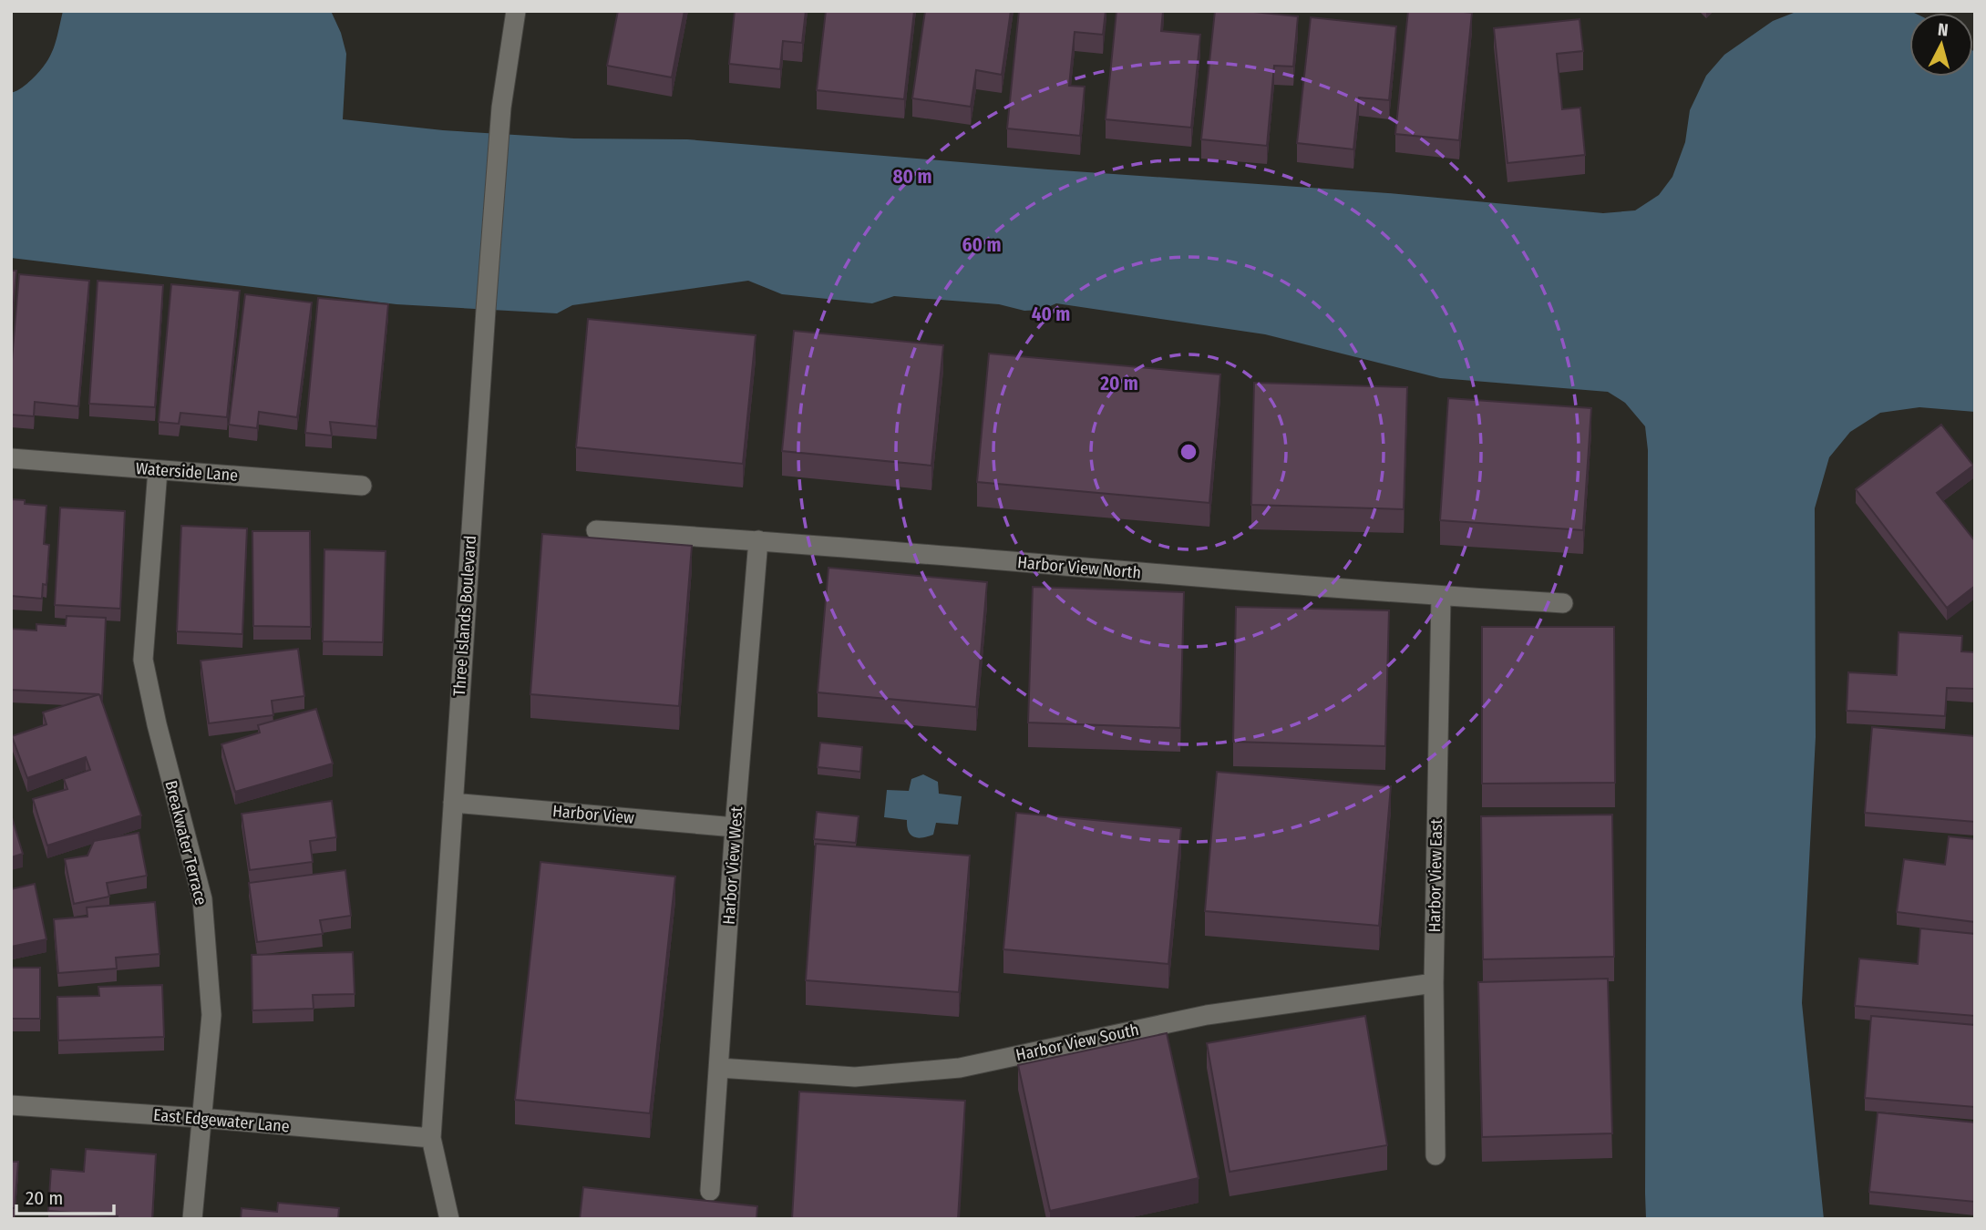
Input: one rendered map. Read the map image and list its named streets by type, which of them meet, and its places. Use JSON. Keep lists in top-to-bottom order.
{
  "streets": {
    "street": [
      "Waterside Lane",
      "Harbor View North",
      "Three Islands Boulevard",
      "Harbor View",
      "Breakwater Terrace",
      "Harbor View West",
      "Harbor View East",
      "Harbor View South",
      "East Edgewater Lane"
    ]
  },
  "crossings": [
    ["Waterside Lane", "Breakwater Terrace"],
    ["Harbor View North", "Harbor View West"],
    ["Harbor View North", "Harbor View East"],
    ["Three Islands Boulevard", "Harbor View"],
    ["Three Islands Boulevard", "East Edgewater Lane"],
    ["Harbor View", "Harbor View West"],
    ["Breakwater Terrace", "East Edgewater Lane"],
    ["Harbor View West", "Harbor View South"],
    ["Harbor View East", "Harbor View South"]
  ],
  "scale_bar": "20 m",
  "north": "top",
  "rings": [
    "80 m",
    "60 m",
    "40 m",
    "20 m"
  ]
}
